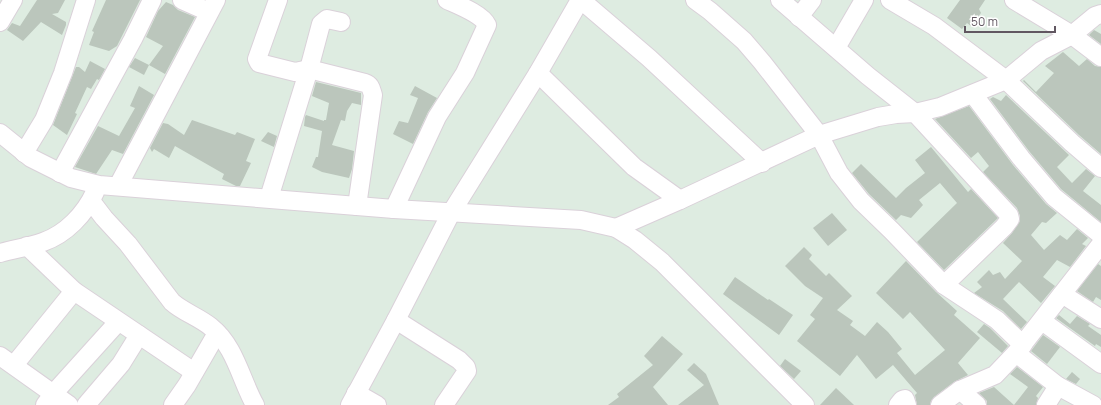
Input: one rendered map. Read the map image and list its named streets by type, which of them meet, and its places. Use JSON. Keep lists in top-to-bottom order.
{
  "scale_bar": "50 m"
}
